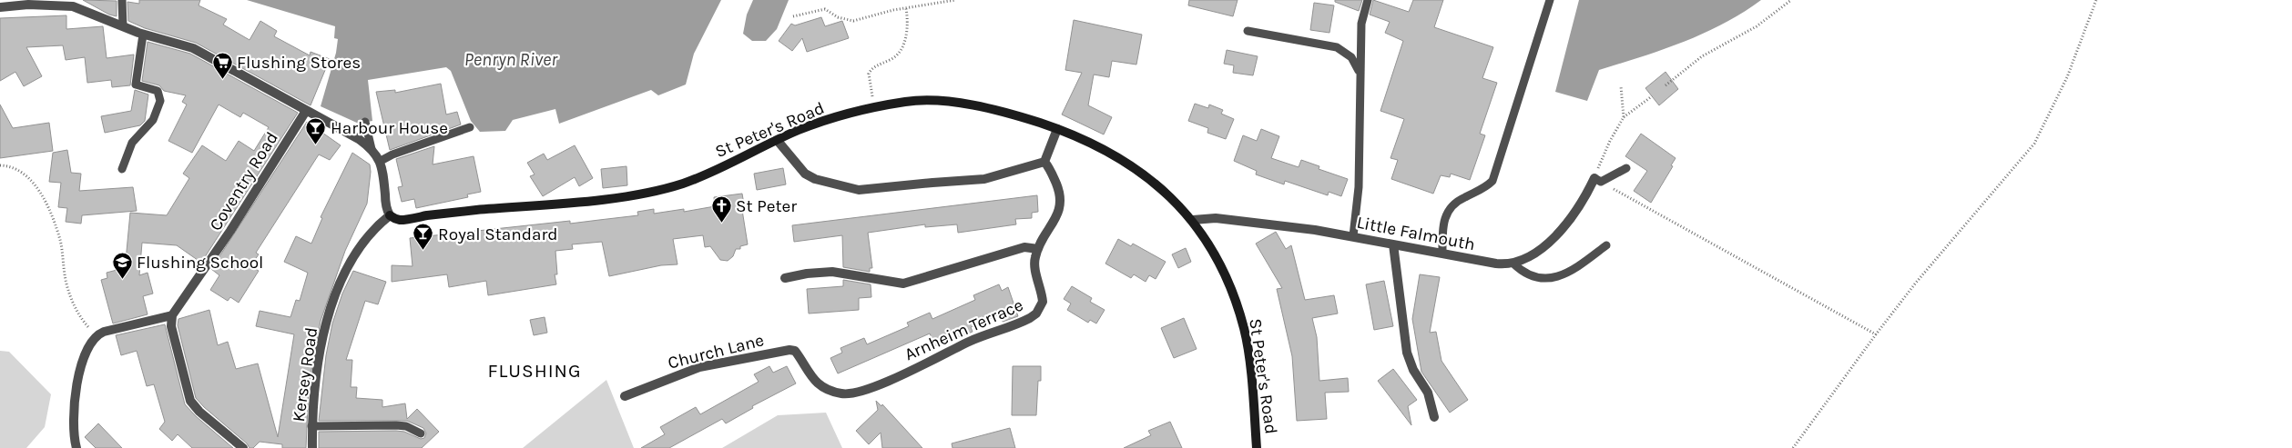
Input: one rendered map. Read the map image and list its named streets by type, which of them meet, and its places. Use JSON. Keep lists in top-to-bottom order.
{
  "streets": {
    "street": [
      "St Peter's Road",
      "Coventry Road",
      "Little Falmouth",
      "Arnheim Terrace",
      "Church Lane",
      "Kersey Road"
    ]
  },
  "crossings": [
    ["St Peter's Road", "Little Falmouth"],
    ["St Peter's Road", "Kersey Road"],
    ["Arnheim Terrace", "Church Lane"]
  ],
  "districts": ["FLUSHING"],
  "water": ["Penryn River"],
  "places": {
    "supermarket": ["Flushing Stores"],
    "bar": ["Harbour House", "Royal Standard"],
    "church": ["St Peter"],
    "school or university": ["Flushing School"]
  }
}
